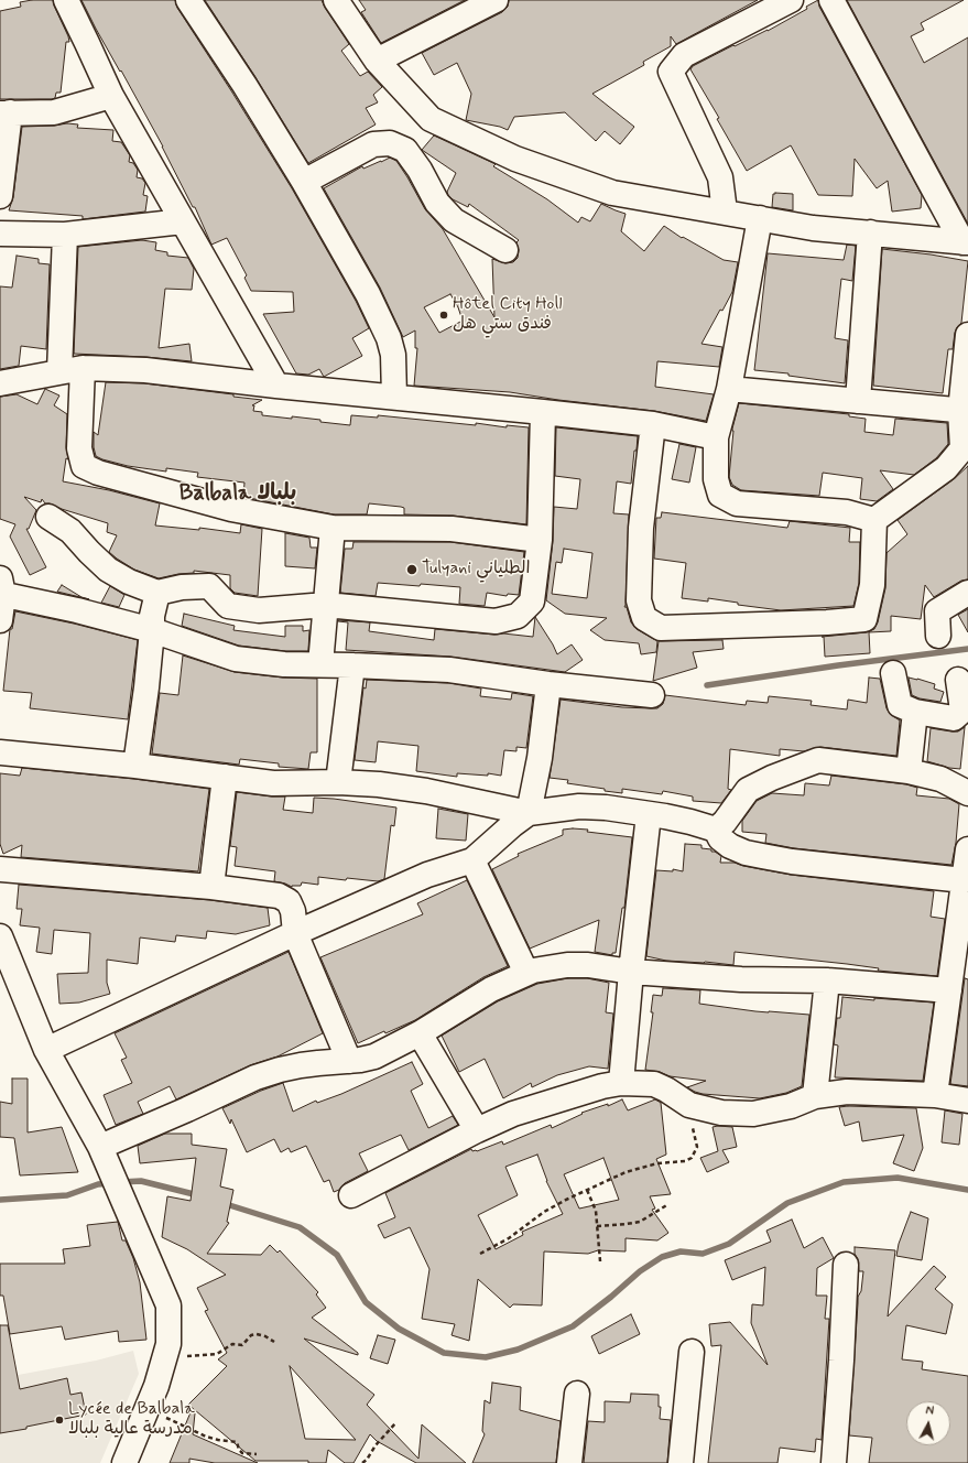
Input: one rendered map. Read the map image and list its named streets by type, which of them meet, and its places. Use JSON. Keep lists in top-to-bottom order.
{
  "districts": ["Balbala بلبالا"],
  "places": ["Hôtel City Holl فندق ستي هل", "Tulyani الطلياني", "Lycée de Balbala مدرسة عالية بلبالا"],
  "north": "top"
}
